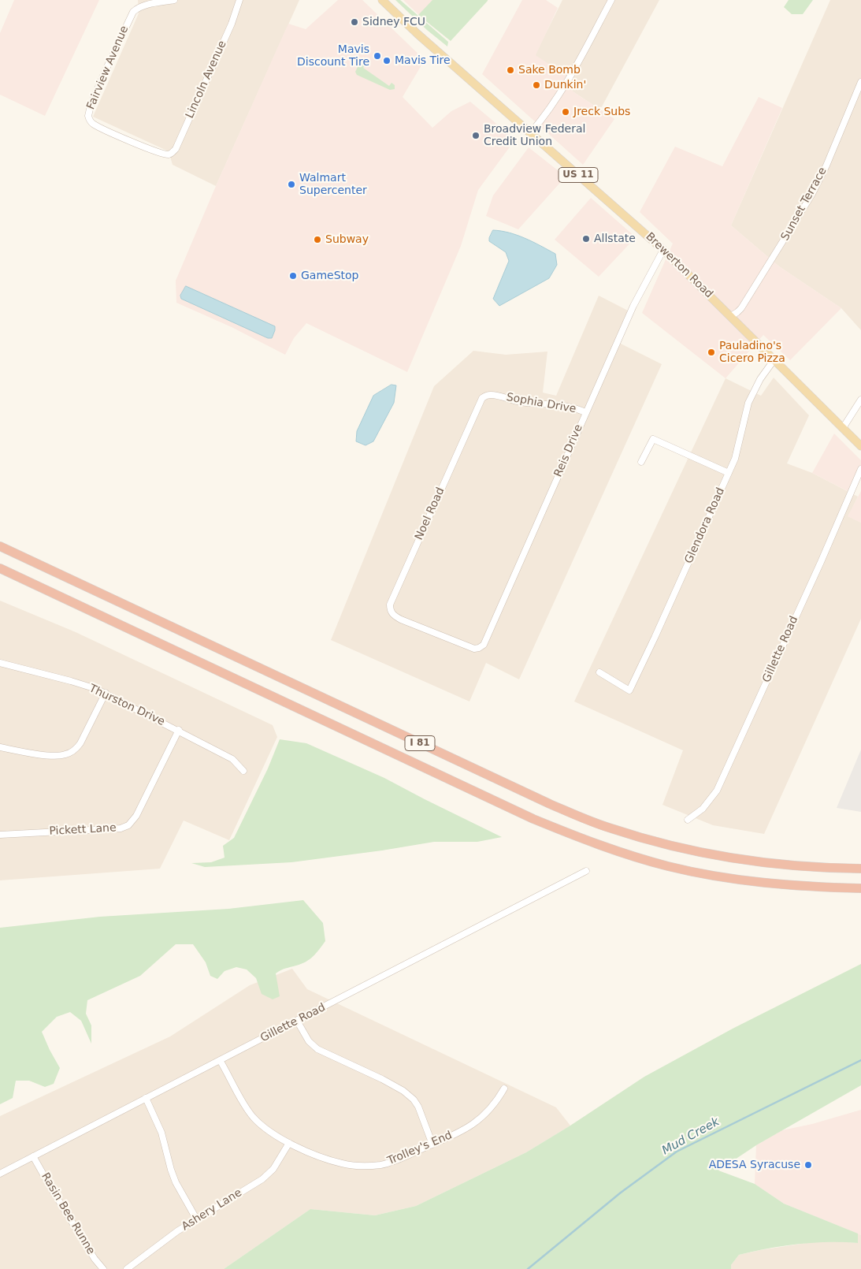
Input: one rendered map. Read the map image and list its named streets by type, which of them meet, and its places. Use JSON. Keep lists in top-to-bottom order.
{
  "streets": {
    "highway": ["I 81"],
    "main road": ["US 11", "Brewerton Road"],
    "street": [
      "Fairview Avenue",
      "Lincoln Avenue",
      "Sunset Terrace",
      "Sophia Drive",
      "Reis Drive",
      "Noel Road",
      "Glendora Road",
      "Gillette Road",
      "Thurston Drive",
      "Pickett Lane",
      "Trolley's End",
      "Ashery Lane",
      "Rasin Bee Runne"
    ]
  },
  "crossings": [
    ["Fairview Avenue", "Lincoln Avenue"],
    ["Sunset Terrace", "Brewerton Road"],
    ["Brewerton Road", "Reis Drive"],
    ["Brewerton Road", "Glendora Road"],
    ["Sophia Drive", "Reis Drive"],
    ["Sophia Drive", "Noel Road"],
    ["Reis Drive", "Noel Road"],
    ["Gillette Road", "Trolley's End"],
    ["Gillette Road", "Rasin Bee Runne"],
    ["Thurston Drive", "Pickett Lane"],
    ["Trolley's End", "Ashery Lane"]
  ],
  "water": ["Mud Creek"],
  "places": [
    "Sidney FCU",
    "Mavis Discount Tire",
    "Mavis Tire",
    "Sake Bomb",
    "Dunkin'",
    "Jreck Subs",
    "Broadview Federal Credit Union",
    "Walmart Supercenter",
    "Allstate",
    "Subway",
    "GameStop",
    "Pauladino's Cicero Pizza",
    "ADESA Syracuse"
  ]
}
